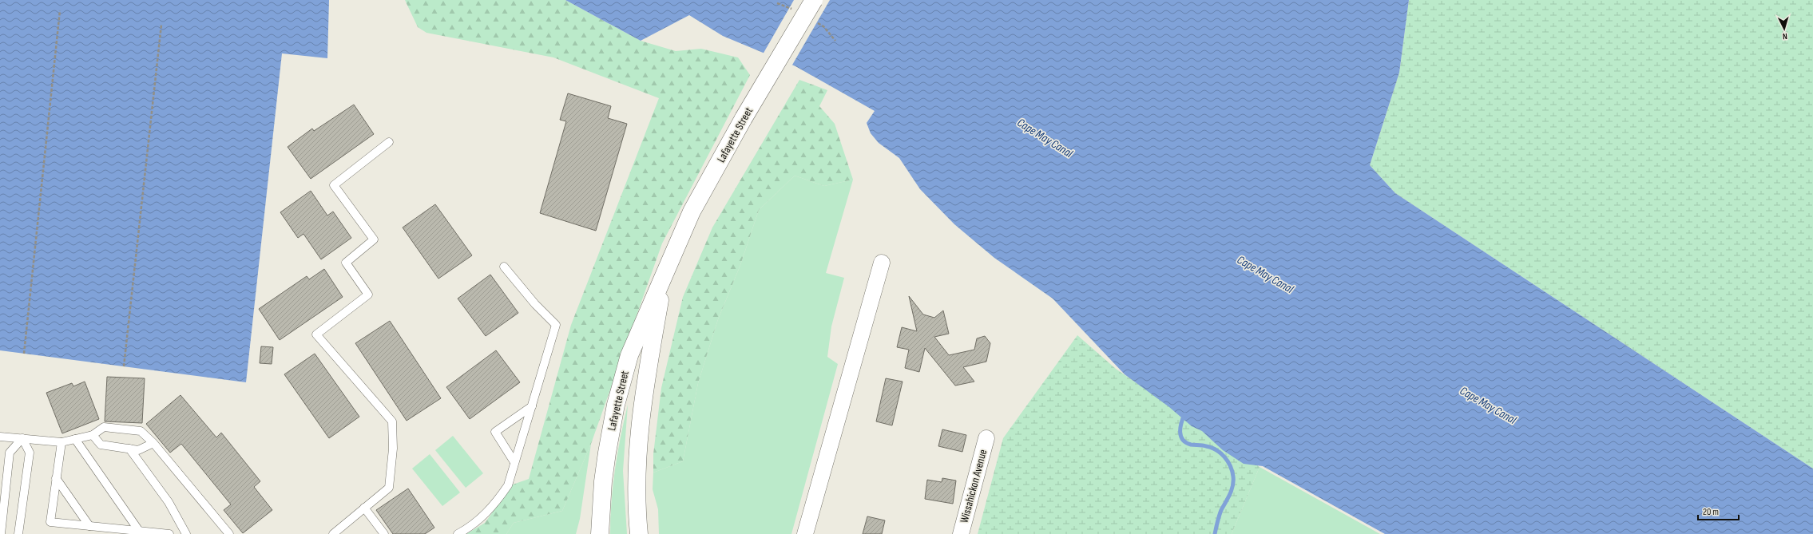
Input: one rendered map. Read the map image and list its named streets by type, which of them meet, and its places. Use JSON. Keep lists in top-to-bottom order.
{
  "streets": {
    "main road": ["Lafayette Street"],
    "street": ["Wissahickon Avenue"]
  },
  "water": ["Cape May Canal"],
  "scale_bar": "20 m",
  "north": "bottom"
}
